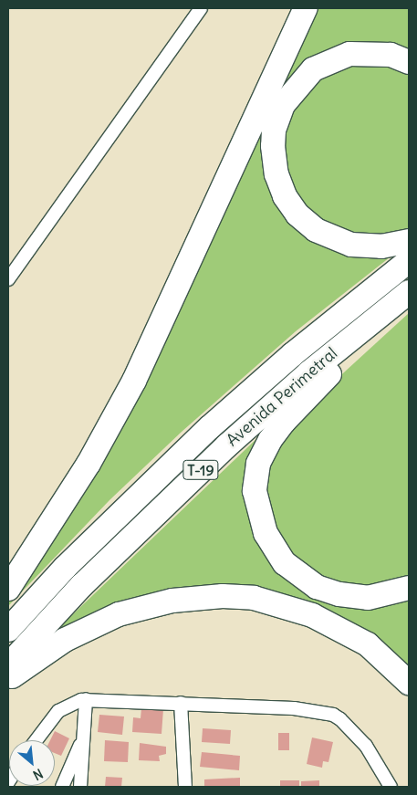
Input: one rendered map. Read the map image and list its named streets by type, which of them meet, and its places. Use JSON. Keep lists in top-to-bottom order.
{
  "streets": {
    "highway": ["Avenida Perimetral", "T-19"]
  },
  "north": "bottom right"
}
